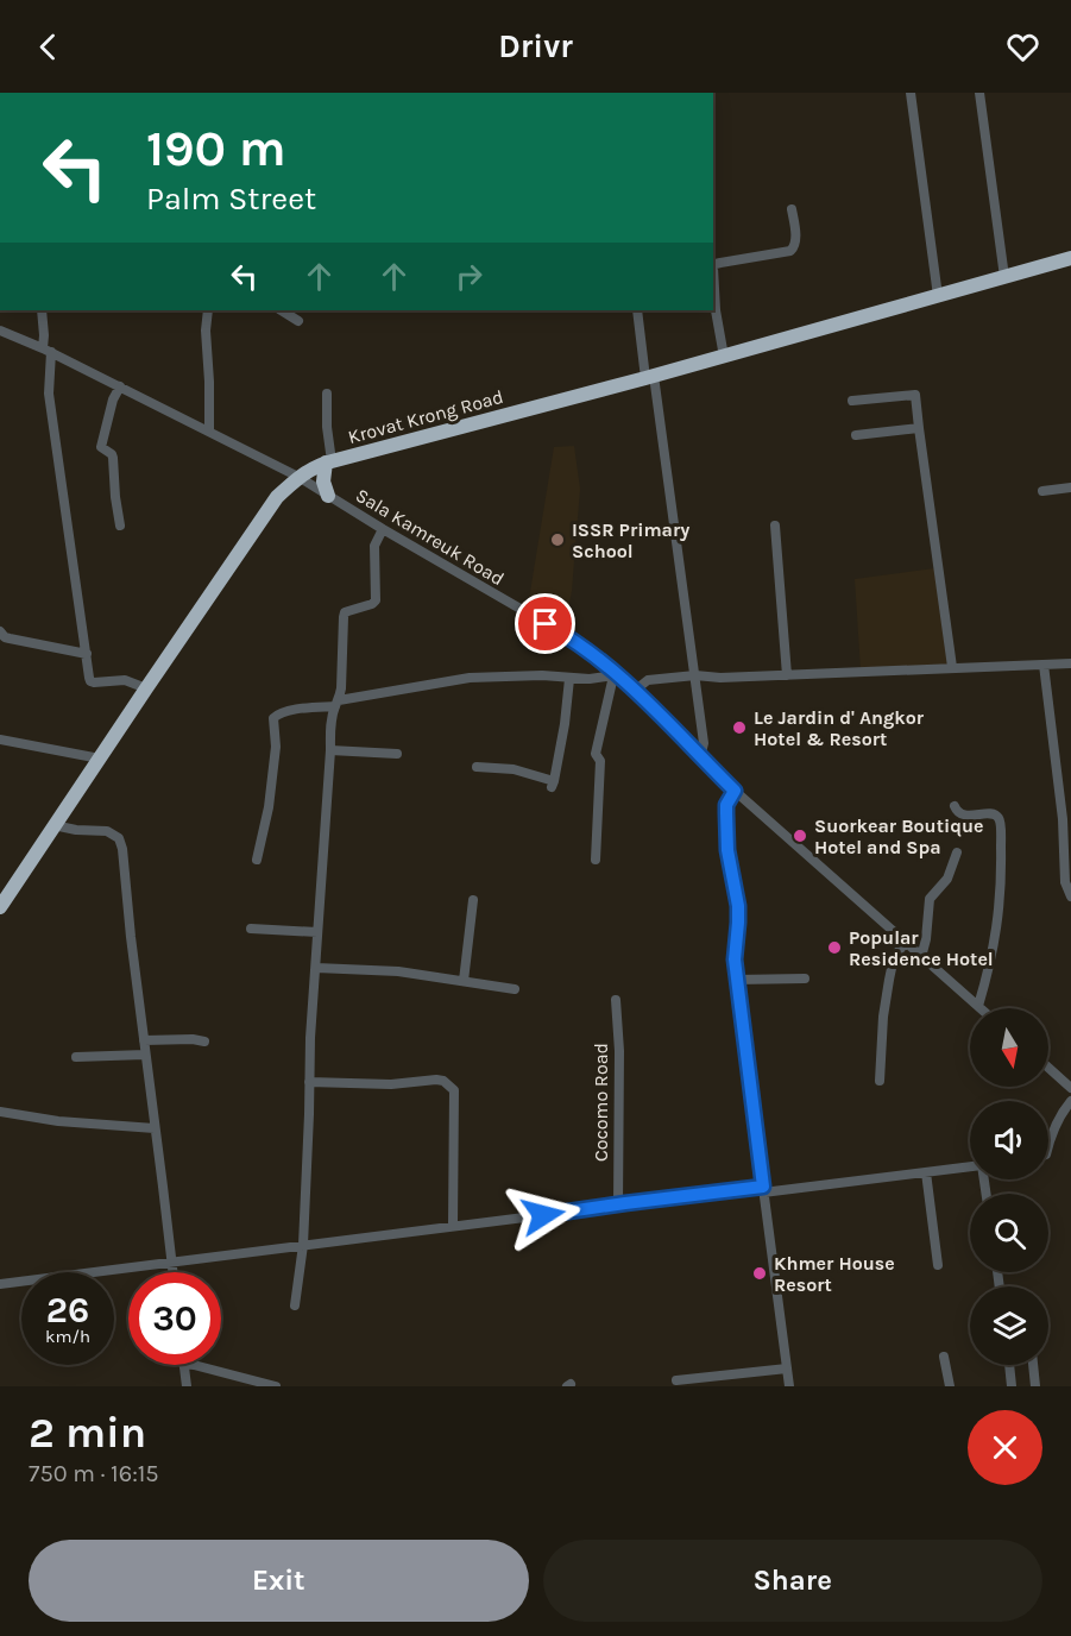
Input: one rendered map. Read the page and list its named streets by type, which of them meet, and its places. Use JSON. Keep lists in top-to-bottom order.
{
  "streets": {
    "highway": ["Krovat Krong Road"],
    "street": ["Sala Kamreuk Road", "Cocomo Road"]
  },
  "crossings": [
    ["Krovat Krong Road", "Sala Kamreuk Road"]
  ],
  "places": [
    "ISSR Primary School",
    "Le Jardin d' Angkor Hotel & Resort",
    "Suorkear Boutique Hotel and Spa",
    "Popular Residence Hotel",
    "Khmer House Resort"
  ],
  "north": "bottom",
  "page": {
    "header": "Drivr",
    "turn": ["190 m", "Palm Street"],
    "speed": "26 km/h",
    "limit": "30",
    "heading": ["2 min", "750 m · 16:15"],
    "buttons": ["Exit", "Share"]
  }
}
